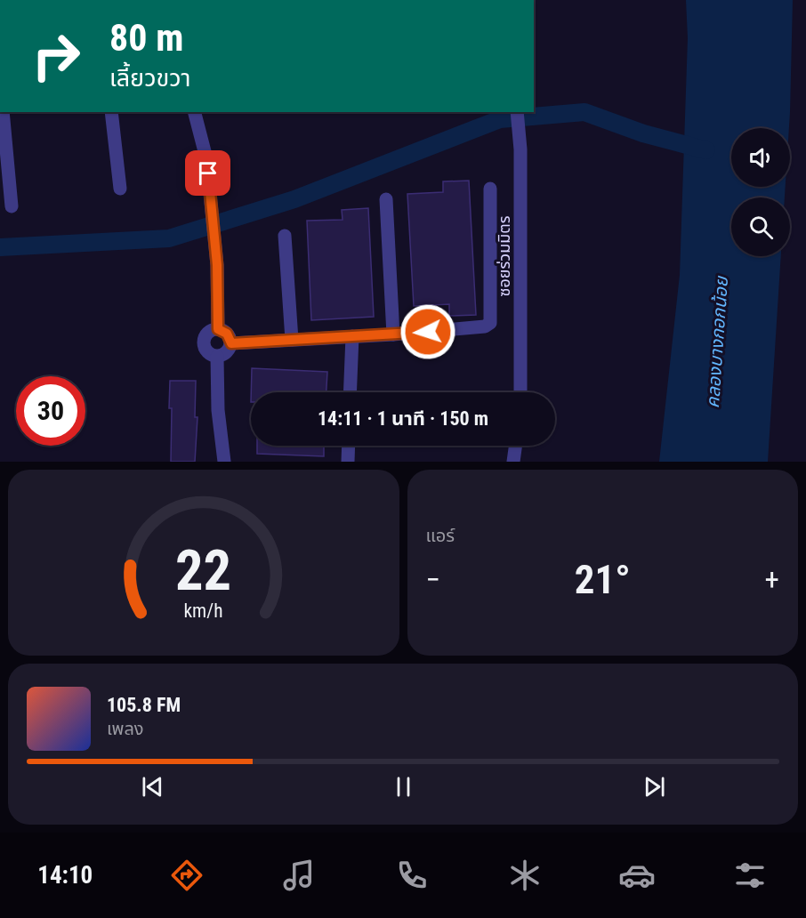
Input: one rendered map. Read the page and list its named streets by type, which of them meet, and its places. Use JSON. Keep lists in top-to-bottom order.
{
  "streets": {
    "street": ["ซอยร่วมมิตร"]
  },
  "water": ["คลองบางกอกน้อย"],
  "page": {
    "turn": ["80 m", "เลี้ยวขวา"],
    "limit": "30",
    "trip": "14:11 · 1 นาที · 150 m",
    "tile": "แอร์",
    "heat": ["−", "21°", "+"],
    "song": ["105.8 FM", "เพลง"],
    "tabs": "14:10",
    "gauge": ["22", "km/h"]
  }
}
